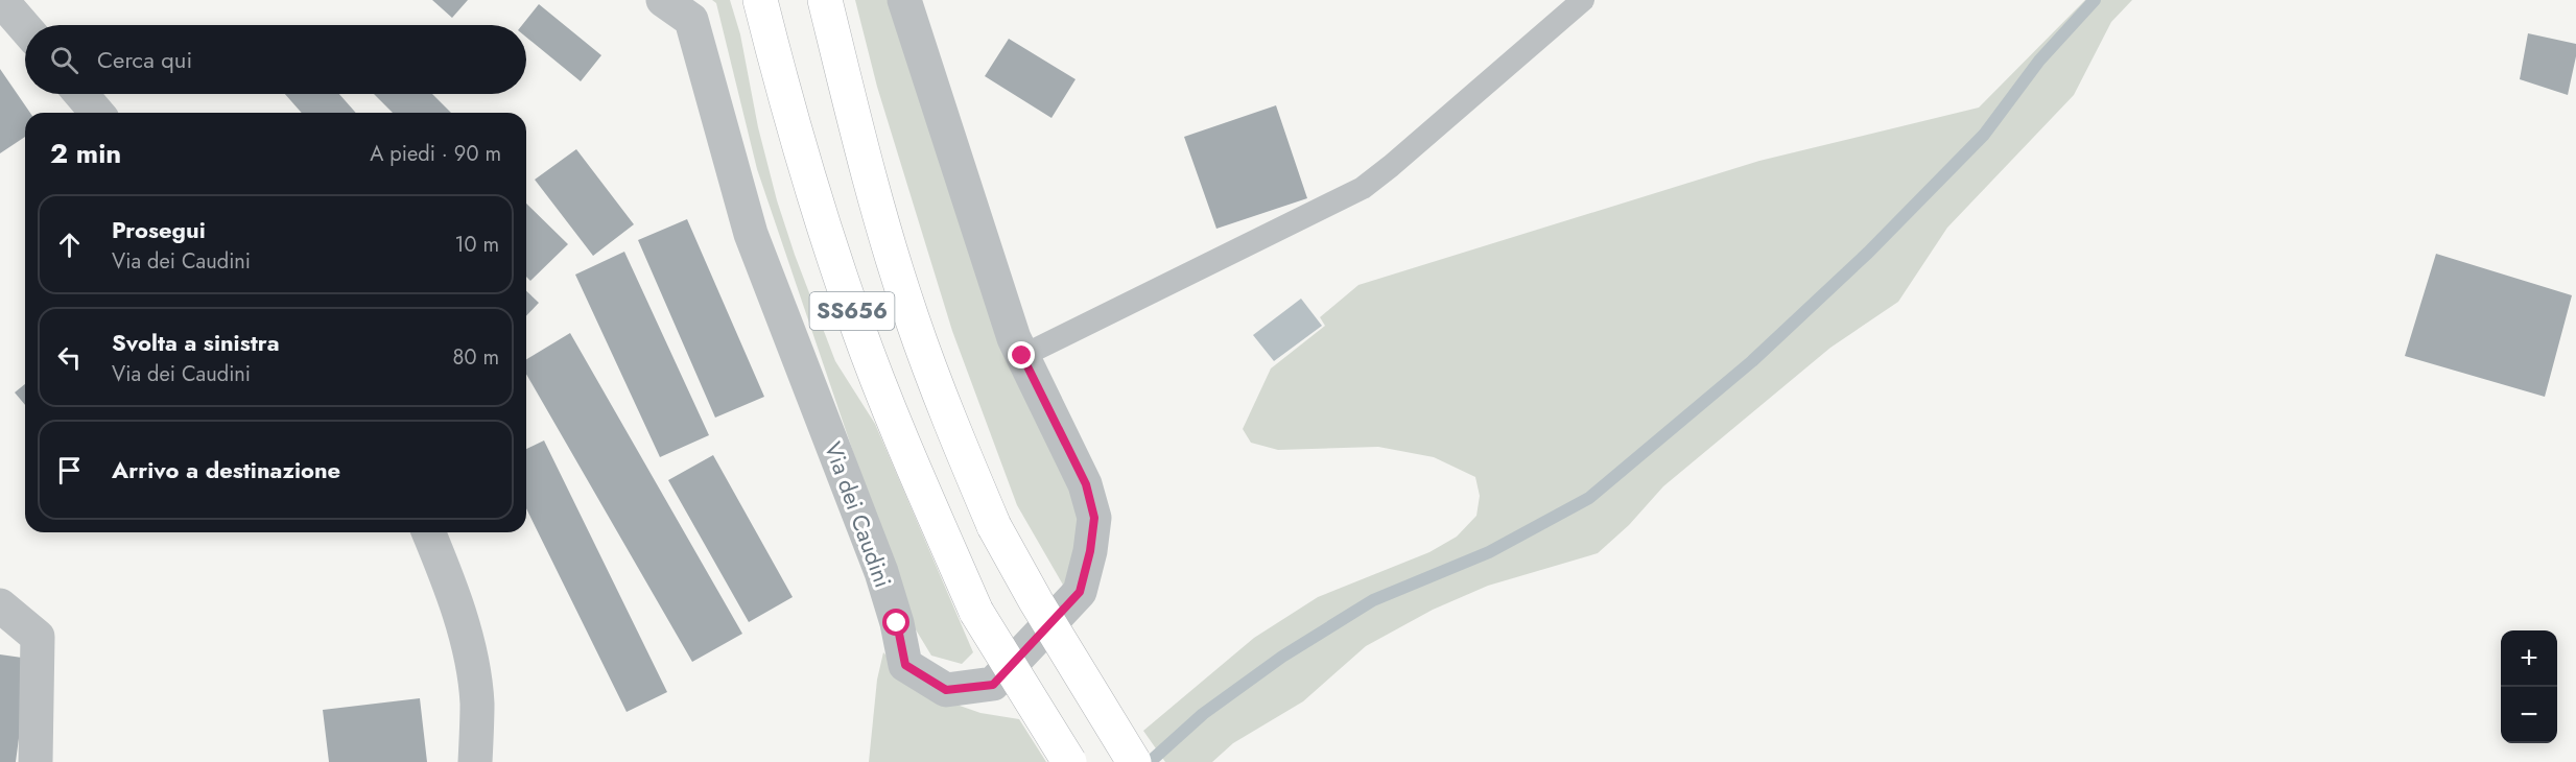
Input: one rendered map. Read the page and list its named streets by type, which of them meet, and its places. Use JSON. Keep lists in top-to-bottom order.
{
  "streets": {
    "highway": ["SS656"],
    "street": ["Via dei Caudini"]
  },
  "page": {
    "search": "Cerca qui",
    "heading": ["2 min", "A piedi · 90 m"],
    "list": [
      ["Prosegui", "Via dei Caudini", "10 m"],
      ["Svolta a sinistra", "Via dei Caudini", "80 m"],
      "Arrivo a destinazione"
    ],
    "map_buttons": ["+", "−"]
  }
}
